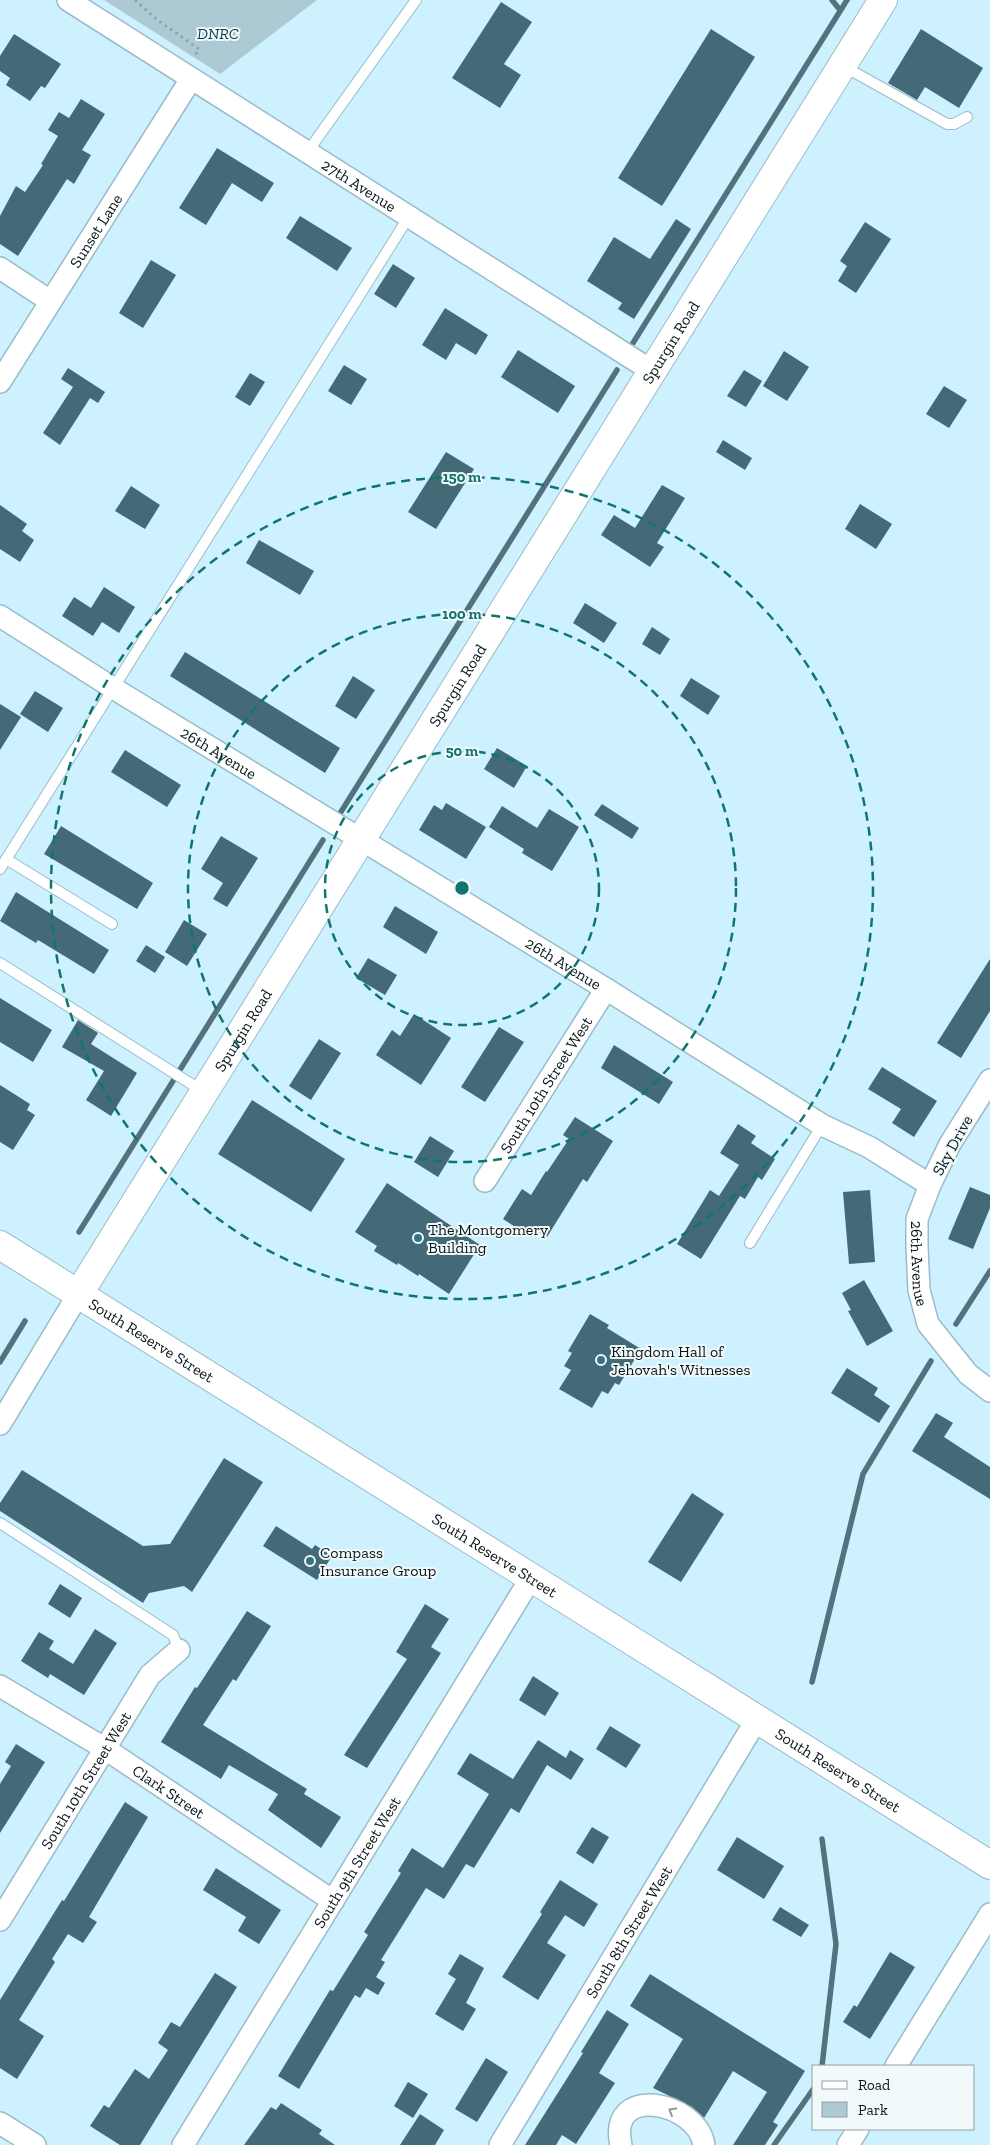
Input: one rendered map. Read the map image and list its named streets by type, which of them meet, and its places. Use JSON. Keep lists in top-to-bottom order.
{
  "streets": {
    "main road": ["Spurgin Road", "South Reserve Street"],
    "street": [
      "27th Avenue",
      "Sunset Lane",
      "26th Avenue",
      "South 10th Street West",
      "Sky Drive",
      "Clark Street",
      "South 9th Street West",
      "South 8th Street West"
    ]
  },
  "crossings": [
    ["27th Avenue", "Sunset Lane"],
    ["27th Avenue", "Spurgin Road"],
    ["Spurgin Road", "26th Avenue"],
    ["Spurgin Road", "South Reserve Street"],
    ["26th Avenue", "South 10th Street West"],
    ["26th Avenue", "Sky Drive"],
    ["South 10th Street West", "Clark Street"],
    ["South Reserve Street", "South 9th Street West"],
    ["South Reserve Street", "South 8th Street West"],
    ["Clark Street", "South 9th Street West"]
  ],
  "parks": ["DNRC"],
  "places": ["The Montgomery Building", "Kingdom Hall of Jehovah's Witnesses", "Compass Insurance Group"],
  "legend": ["Road", "Park"],
  "rings": ["150 m", "100 m", "50 m"]
}
